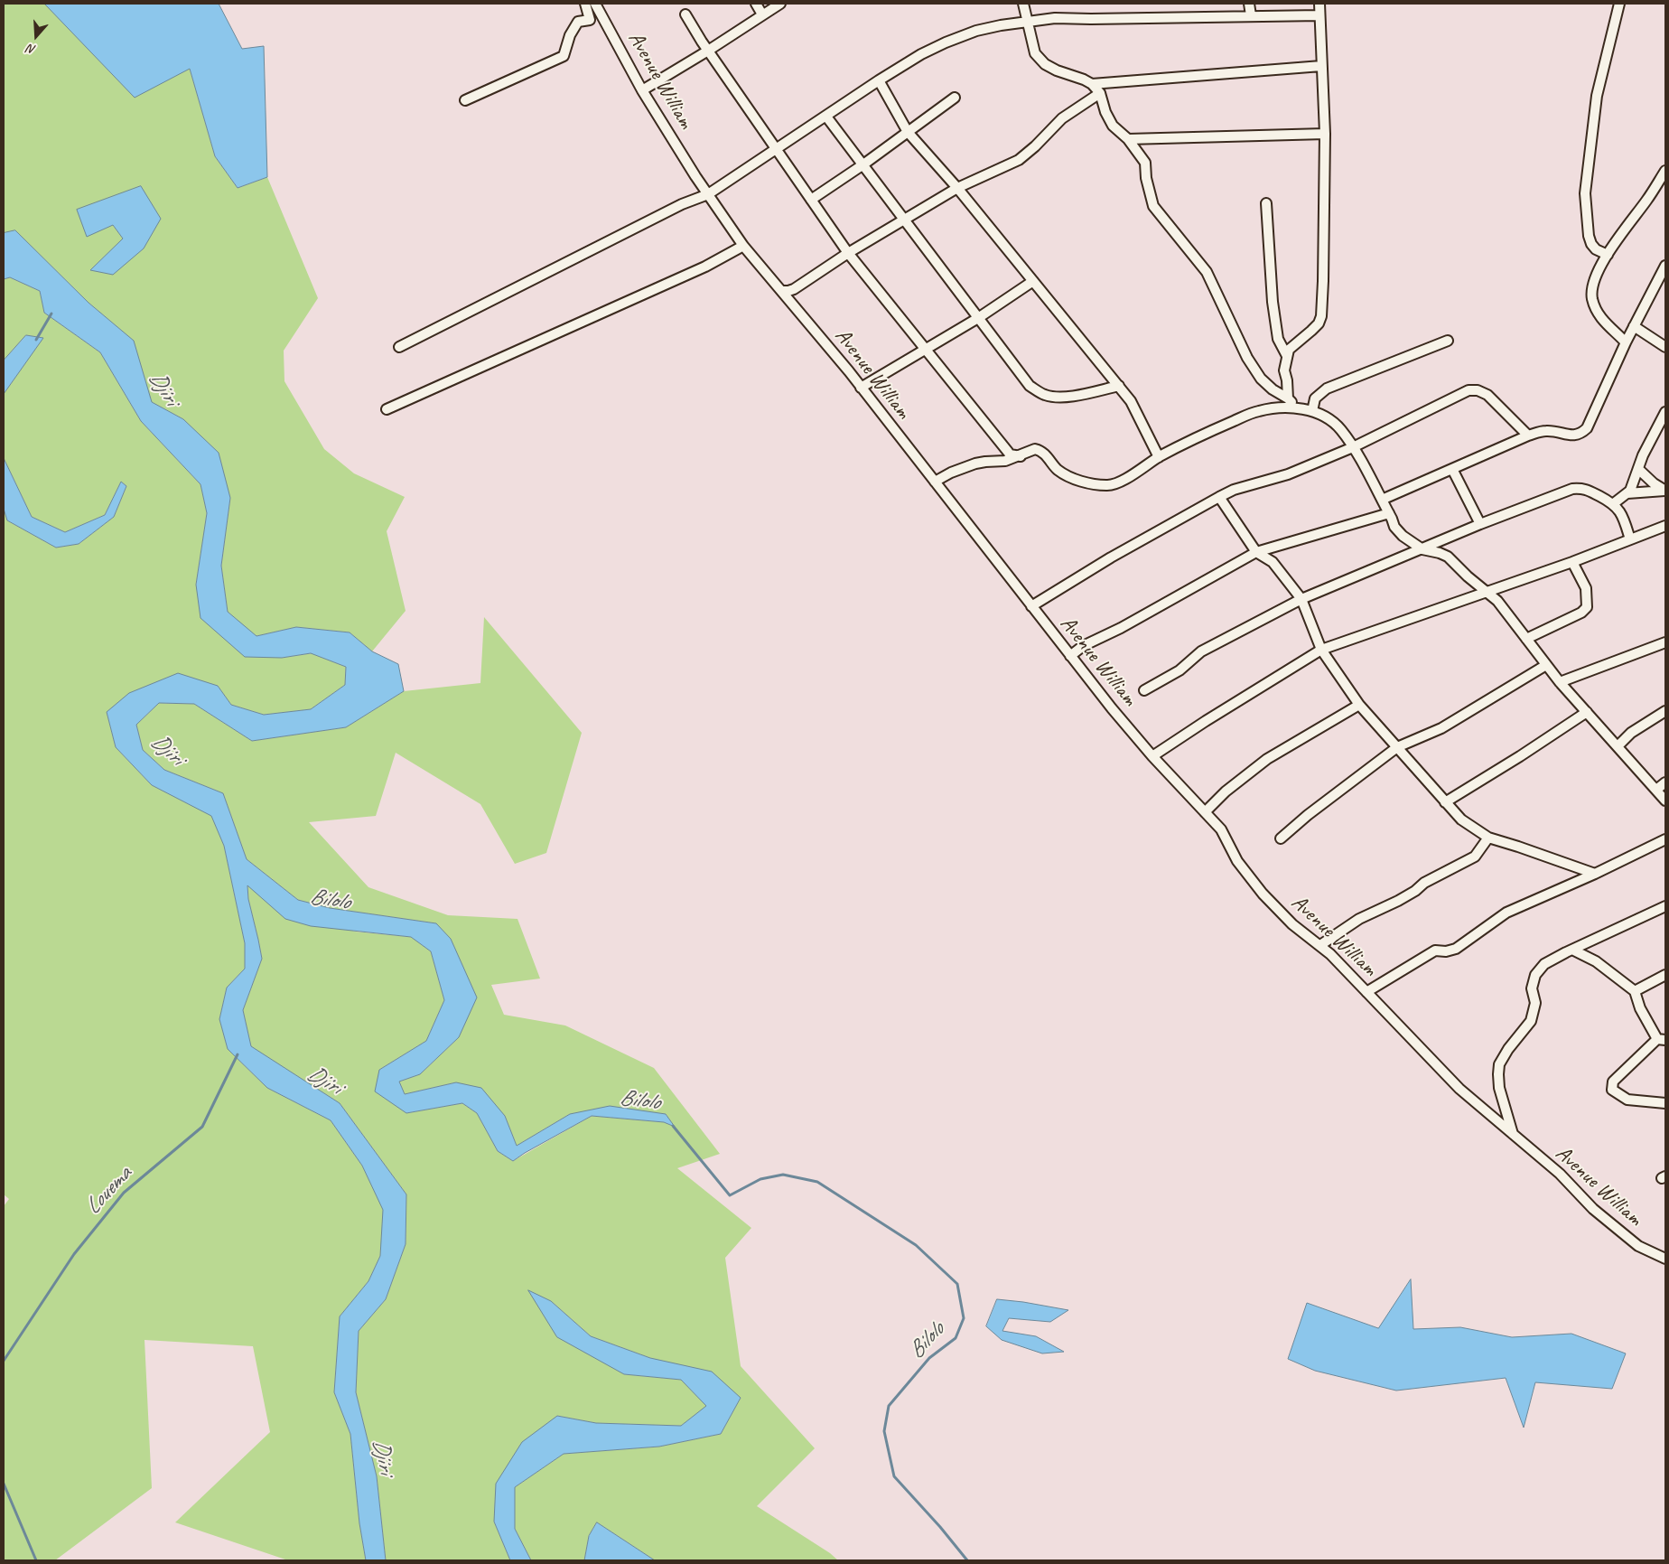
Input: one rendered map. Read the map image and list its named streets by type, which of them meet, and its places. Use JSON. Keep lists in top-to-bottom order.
{
  "streets": {
    "street": ["Avenue William"]
  },
  "water": ["Djiri", "Bilolo", "Louema"],
  "north": "bottom"
}
